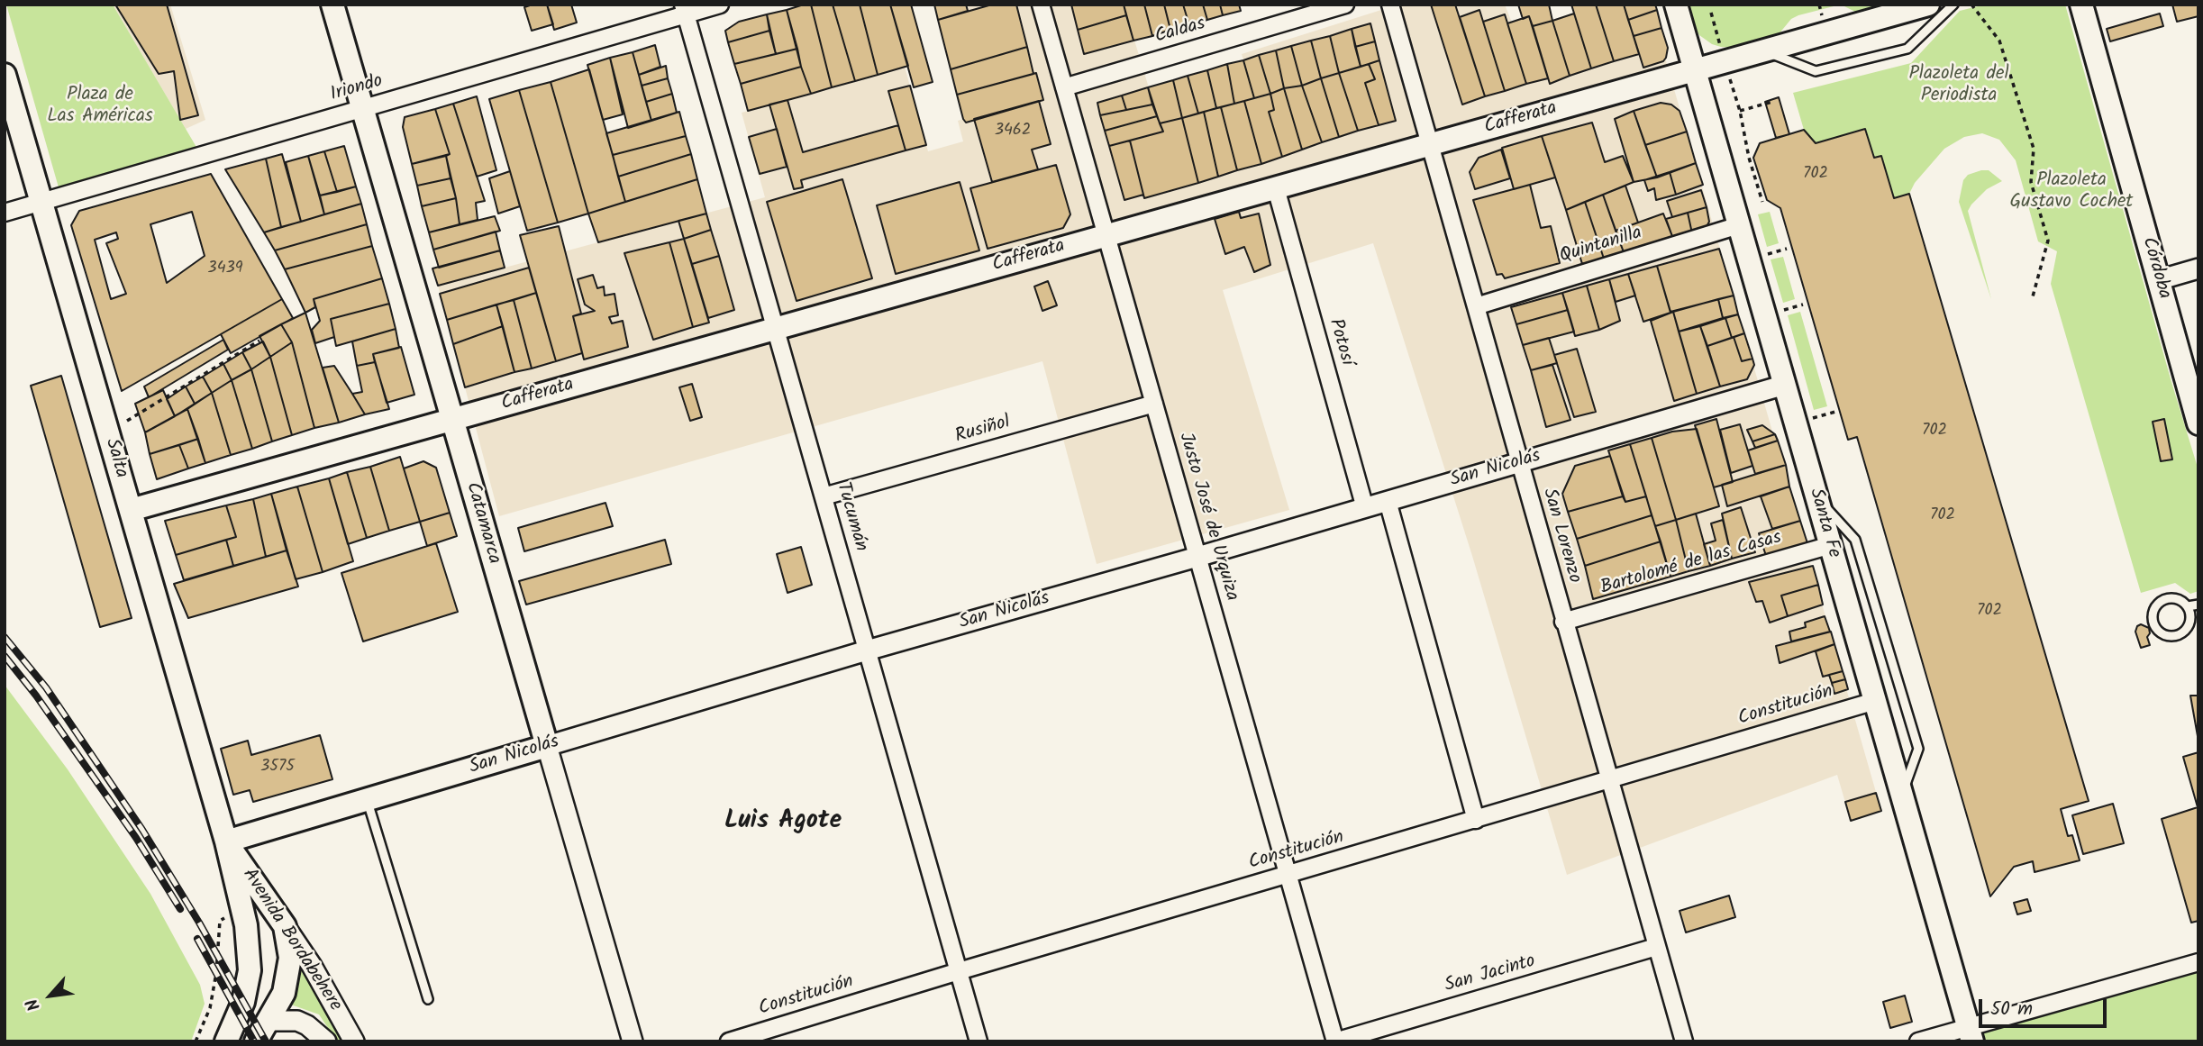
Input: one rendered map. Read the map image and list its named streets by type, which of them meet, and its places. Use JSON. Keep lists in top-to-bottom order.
{
  "streets": {
    "main road": [
      "Cafferata",
      "Córdoba",
      "Salta",
      "San Nicolás",
      "Catamarca",
      "Santa Fe",
      "Avenida Bordabehere"
    ],
    "street": [
      "Caldas",
      "Iriondo",
      "Quintanilla",
      "Potosí",
      "Rusiñol",
      "Tucumán",
      "Justo José de Urquiza",
      "San Lorenzo",
      "Bartolomé de las Casas",
      "Constitución",
      "San Jacinto"
    ]
  },
  "crossings": [
    ["Caldas", "Justo José de Urquiza"],
    ["Iriondo", "Salta"],
    ["Iriondo", "Tucumán"],
    ["Iriondo", "Catamarca"],
    ["Cafferata", "Potosí"],
    ["Cafferata", "Salta"],
    ["Cafferata", "Tucumán"],
    ["Cafferata", "Justo José de Urquiza"],
    ["Cafferata", "Catamarca"],
    ["Cafferata", "Santa Fe"],
    ["Cafferata", "San Lorenzo"],
    ["Quintanilla", "Santa Fe"],
    ["Quintanilla", "San Lorenzo"],
    ["Potosí", "San Nicolás"],
    ["Rusiñol", "Tucumán"],
    ["Rusiñol", "Justo José de Urquiza"],
    ["Salta", "San Nicolás"],
    ["Salta", "Avenida Bordabehere"],
    ["San Nicolás", "Tucumán"],
    ["San Nicolás", "Justo José de Urquiza"],
    ["San Nicolás", "Catamarca"],
    ["San Nicolás", "Santa Fe"],
    ["San Nicolás", "San Lorenzo"],
    ["San Nicolás", "Avenida Bordabehere"],
    ["Tucumán", "Constitución"],
    ["Justo José de Urquiza", "Constitución"],
    ["Justo José de Urquiza", "San Jacinto"],
    ["Santa Fe", "Bartolomé de las Casas"],
    ["Santa Fe", "Constitución"],
    ["San Lorenzo", "Bartolomé de las Casas"],
    ["San Lorenzo", "Constitución"],
    ["San Lorenzo", "San Jacinto"]
  ],
  "districts": ["Luis Agote"],
  "parks": ["Plazoleta del Periodista", "Plaza de Las Américas", "Plazoleta Gustavo Cochet"],
  "house_numbers": [
    "3462",
    "702",
    "3439",
    "702",
    "702",
    "702",
    "3575"
  ],
  "scale_bar": "50 m",
  "north": "bottom left"
}
